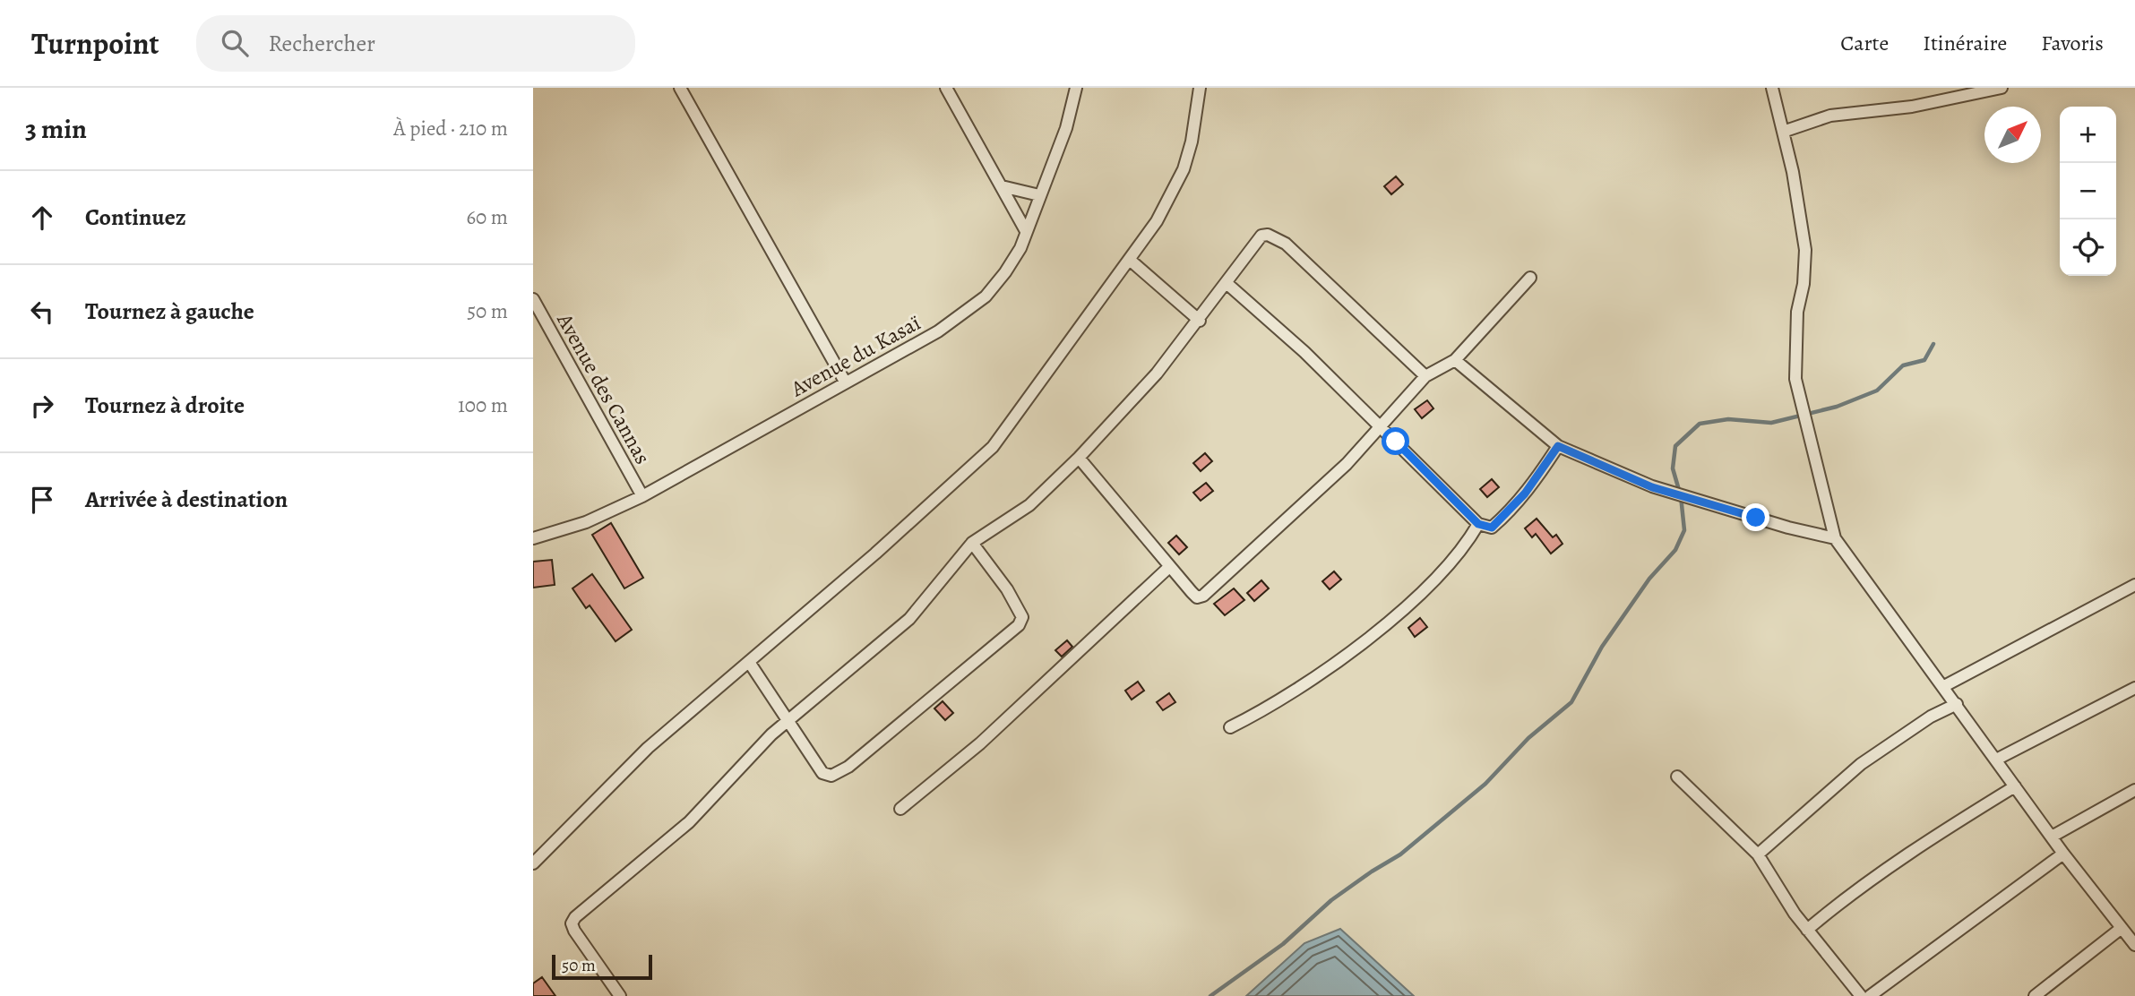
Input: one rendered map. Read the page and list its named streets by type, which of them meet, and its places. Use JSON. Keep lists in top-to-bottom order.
{
  "streets": {
    "street": ["Avenue du Kasaï", "Avenue des Cannas"]
  },
  "crossings": [
    ["Avenue du Kasaï", "Avenue des Cannas"]
  ],
  "scale_bar": "50 m",
  "north": "top right",
  "page": {
    "header": "Turnpoint",
    "search": "Rechercher",
    "nav": ["Carte", "Itinéraire", "Favoris"],
    "heading": ["3 min", "À pied · 210 m"],
    "map_buttons": ["+", "−"],
    "list": [
      ["Continuez", "60 m"],
      ["Tournez à gauche", "50 m"],
      ["Tournez à droite", "100 m"],
      "Arrivée à destination"
    ],
    "scale": "50 m"
  }
}
